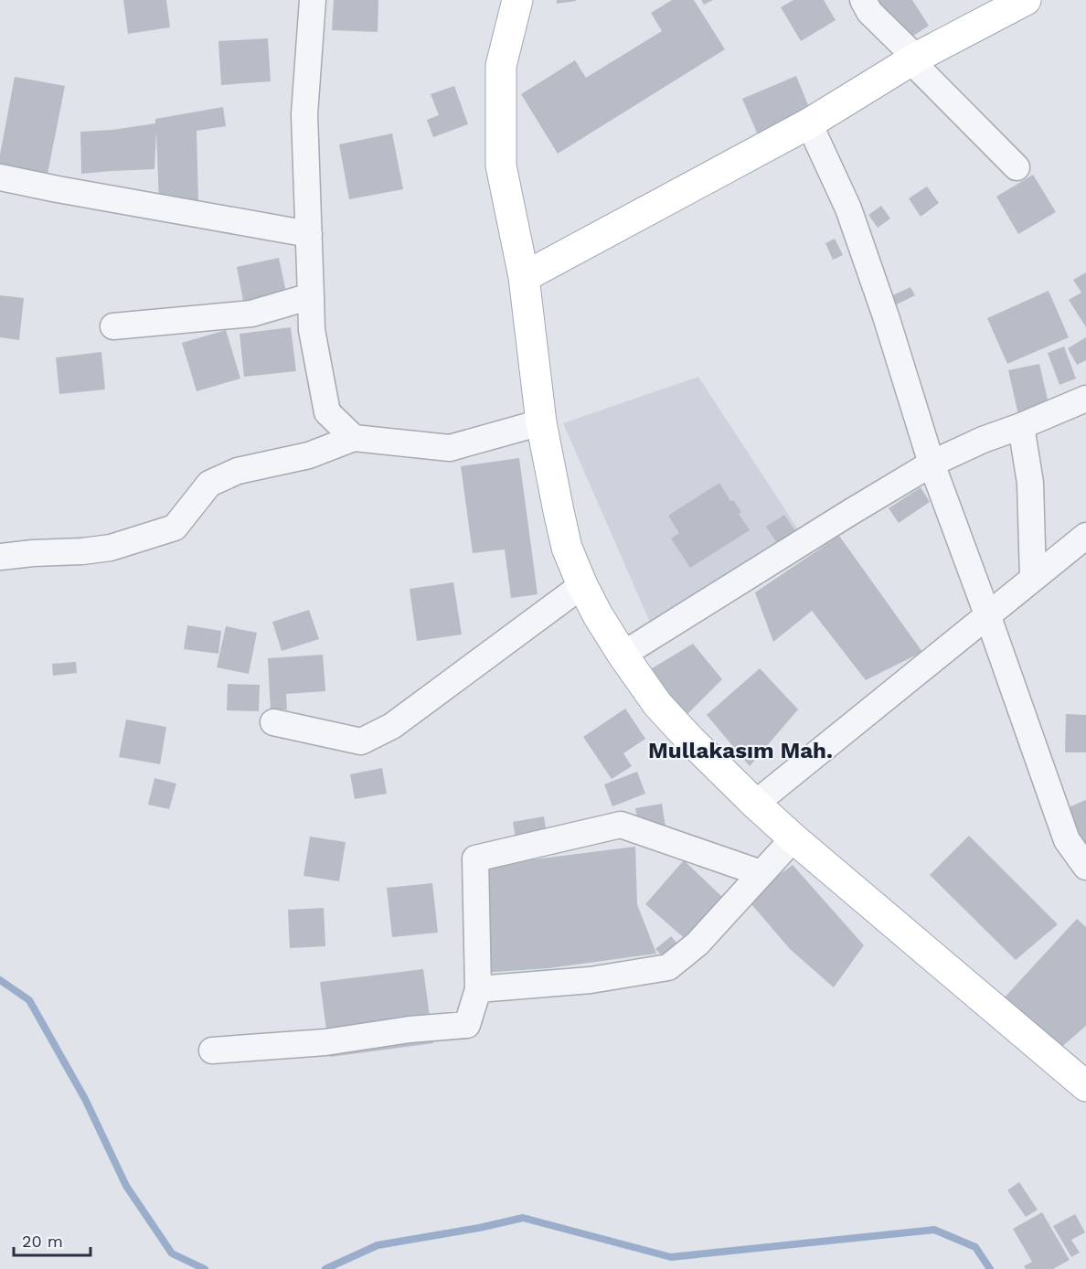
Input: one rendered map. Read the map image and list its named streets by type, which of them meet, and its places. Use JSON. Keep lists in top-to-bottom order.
{
  "districts": ["Mullakasım Mah."],
  "scale_bar": "20 m"
}
